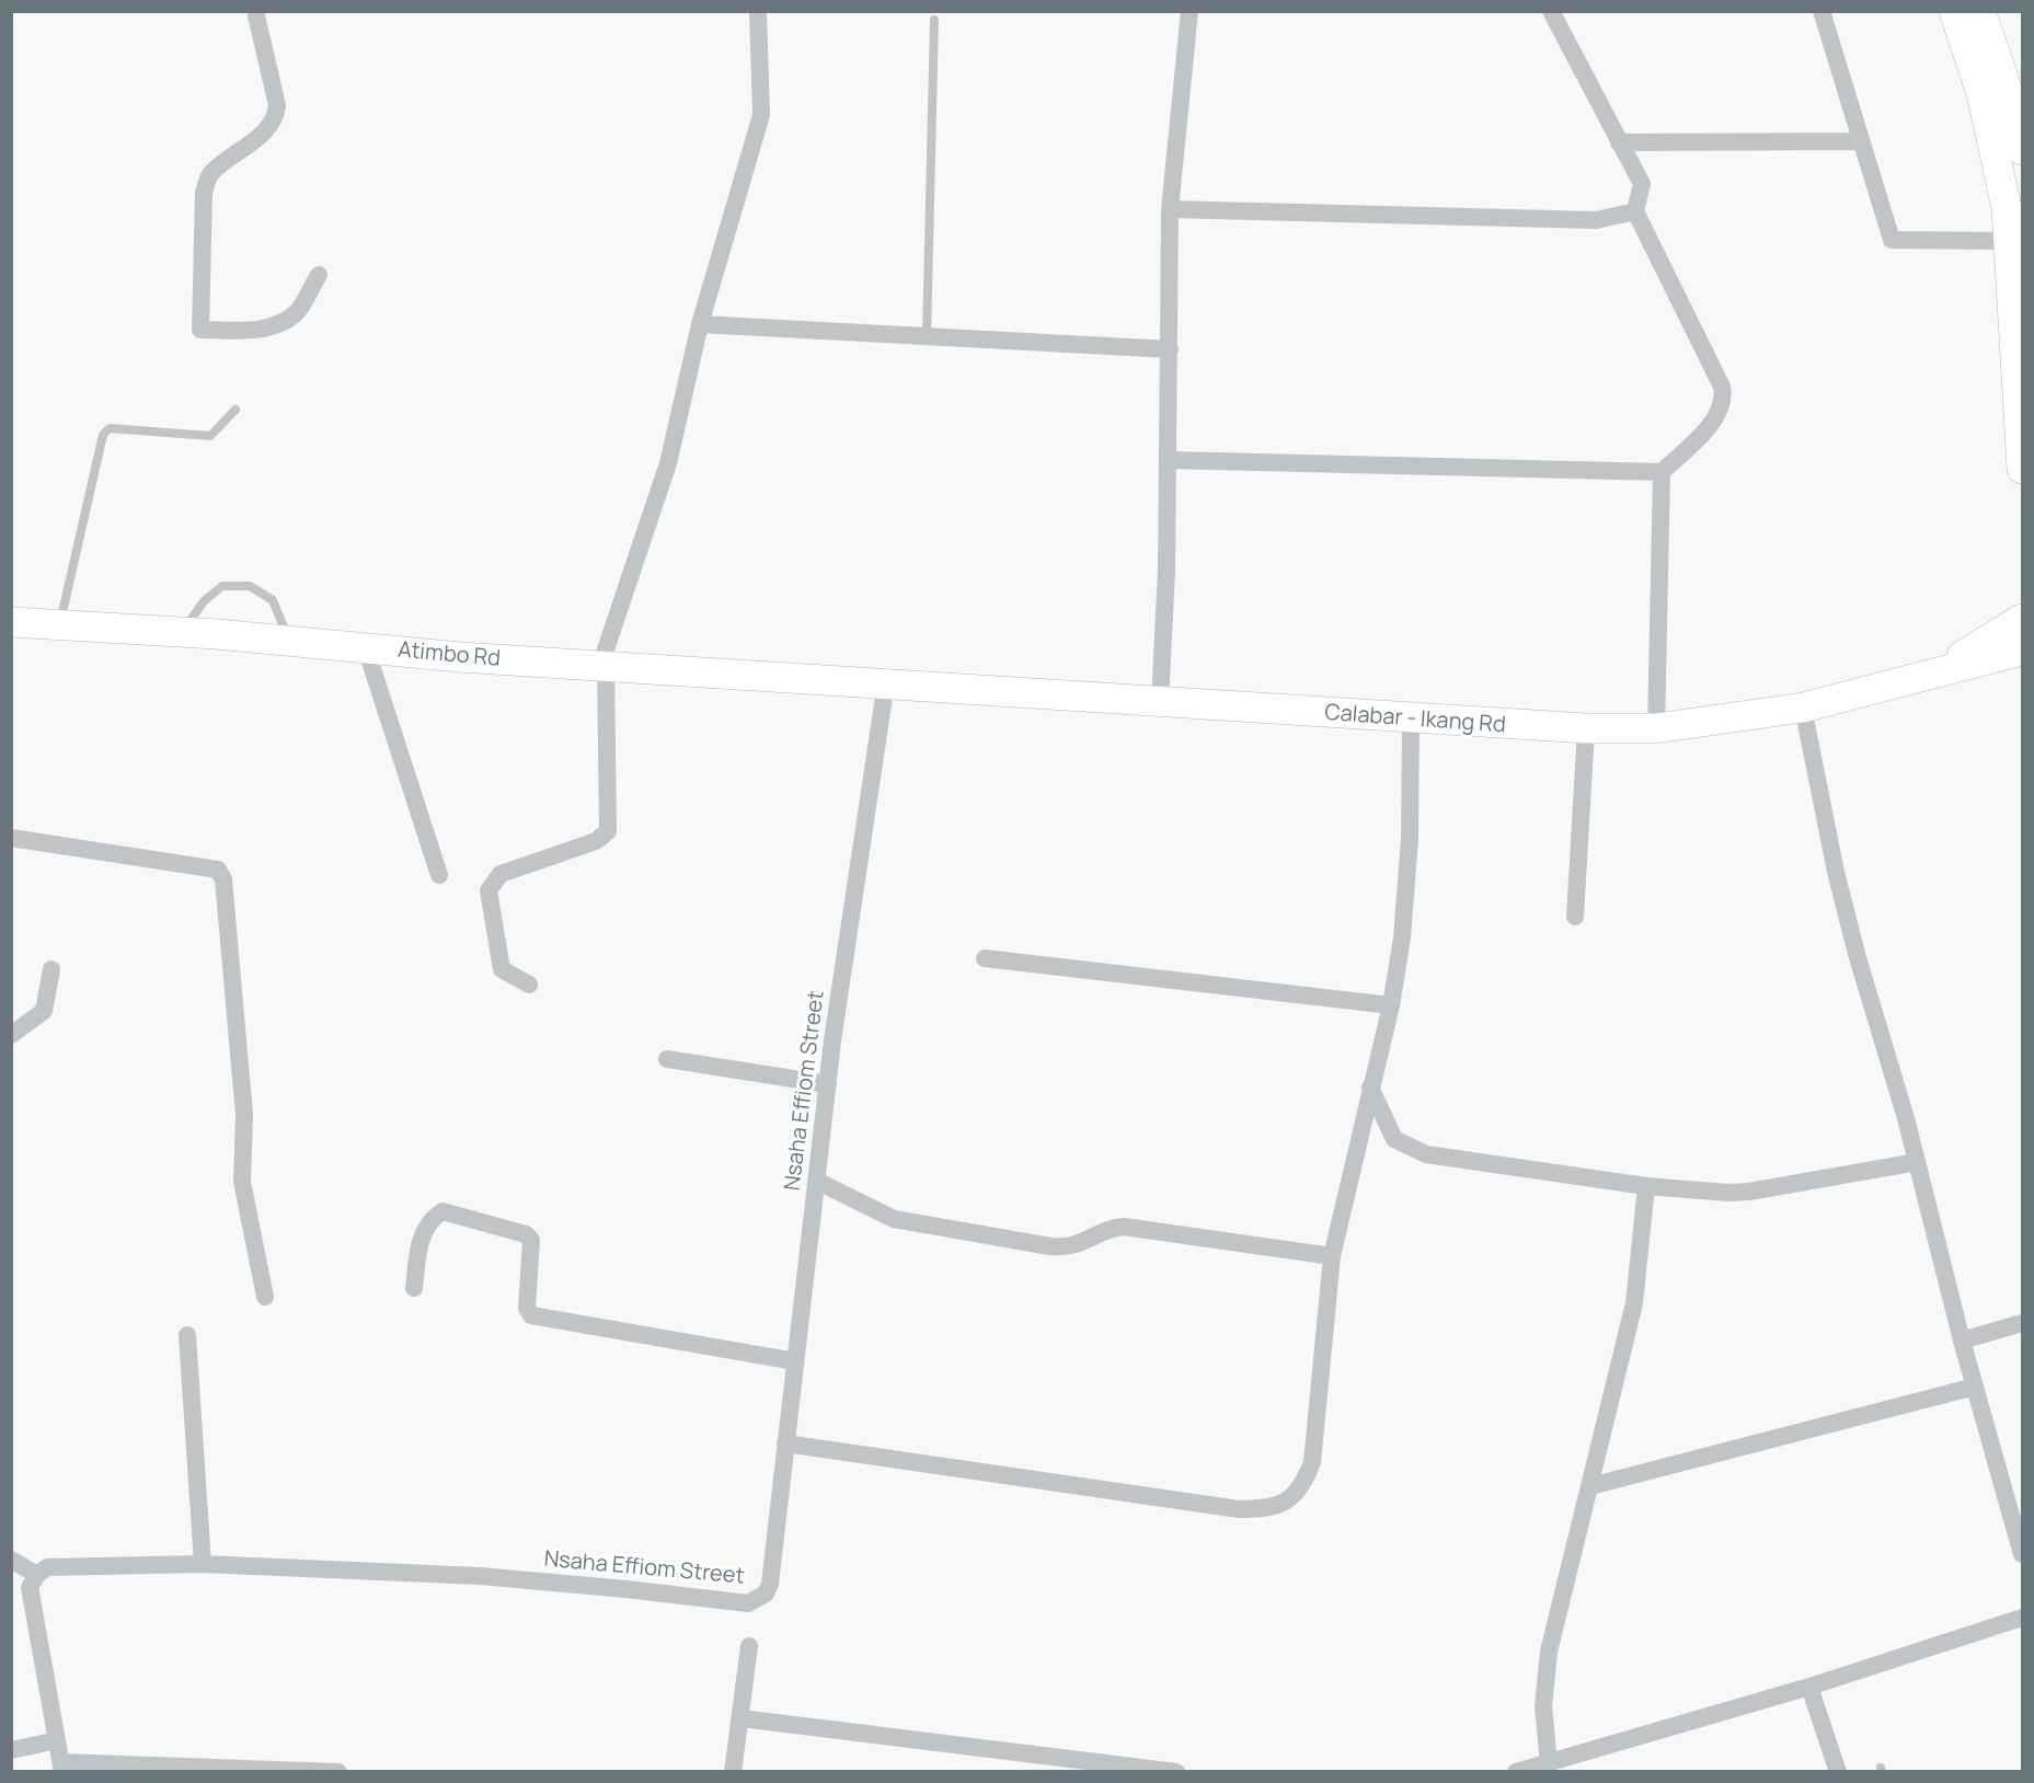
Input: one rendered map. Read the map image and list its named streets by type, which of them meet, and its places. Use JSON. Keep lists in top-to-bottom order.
{
  "streets": {
    "main road": ["Atimbo Rd", "Calabar - Ikang Rd"],
    "street": ["Nsaha Effiom Street"]
  },
  "crossings": [
    ["Atimbo Rd", "Calabar - Ikang Rd"],
    ["Atimbo Rd", "Nsaha Effiom Street"],
    ["Calabar - Ikang Rd", "Nsaha Effiom Street"]
  ]
}
